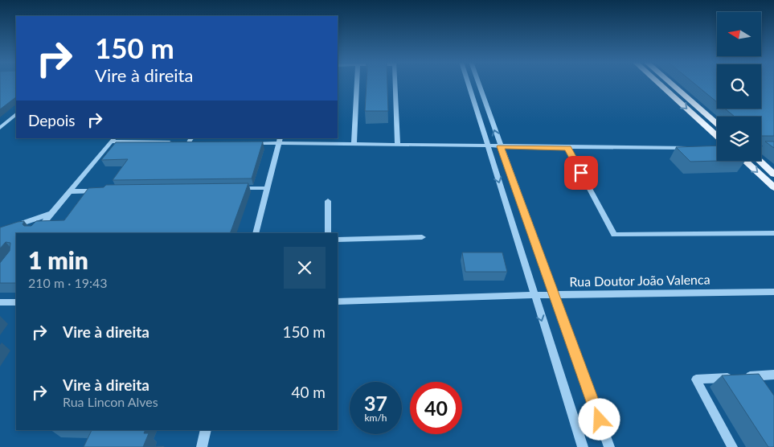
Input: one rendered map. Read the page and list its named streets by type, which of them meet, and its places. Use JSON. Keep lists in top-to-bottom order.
{
  "streets": {
    "street": ["Rua Doutor João Valenca"]
  },
  "north": "left",
  "page": {
    "turn": ["150 m", "Vire à direita"],
    "then": "Depois",
    "heading": ["1 min", "210 m · 19:43"],
    "list": [
      {
        "name": "Vire à direita",
        "value": "150 m"
      },
      {
        "name": "Vire à direita",
        "note": "Rua Lincon Alves",
        "value": "40 m"
      }
    ],
    "speed": "37 km/h",
    "limit": "40"
  }
}
